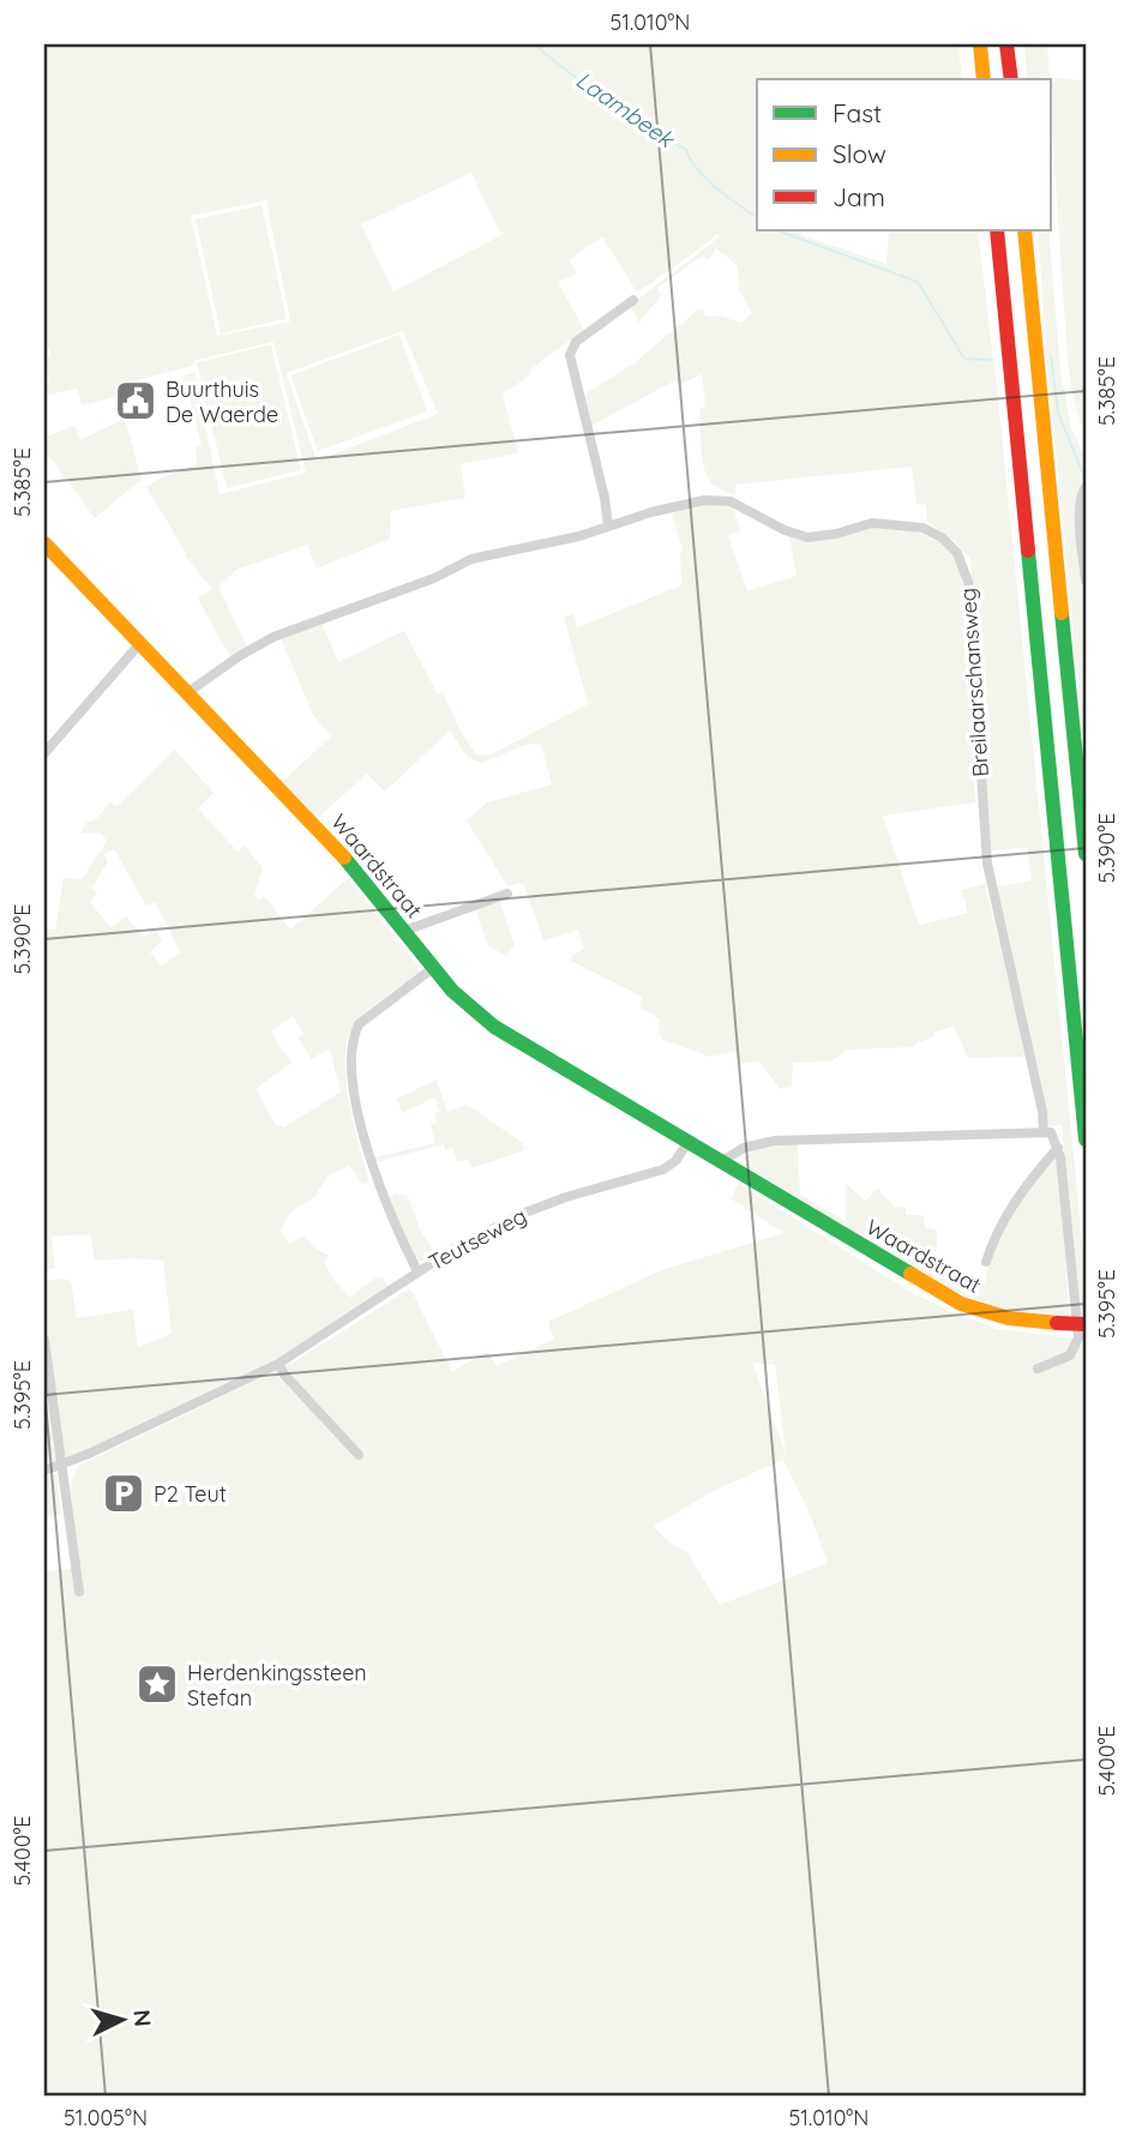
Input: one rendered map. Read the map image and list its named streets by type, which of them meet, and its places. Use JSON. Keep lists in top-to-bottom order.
{
  "streets": {
    "main road": ["Waardstraat"],
    "street": ["Breilaarschansweg", "Teutseweg"]
  },
  "crossings": [
    ["Breilaarschansweg", "Waardstraat"],
    ["Waardstraat", "Teutseweg"]
  ],
  "water": ["Laambeek"],
  "places": {
    "public building": ["Buurthuis De Waerde"],
    "parking": ["P2 Teut"],
    "place": ["Herdenkingssteen Stefan"]
  },
  "legend": ["Fast", "Slow", "Jam"],
  "north": "right",
  "coordinates": [
    "51.010°N",
    "5.385°E",
    "5.390°E",
    "5.395°E",
    "5.400°E",
    "51.005°N"
  ]
}
